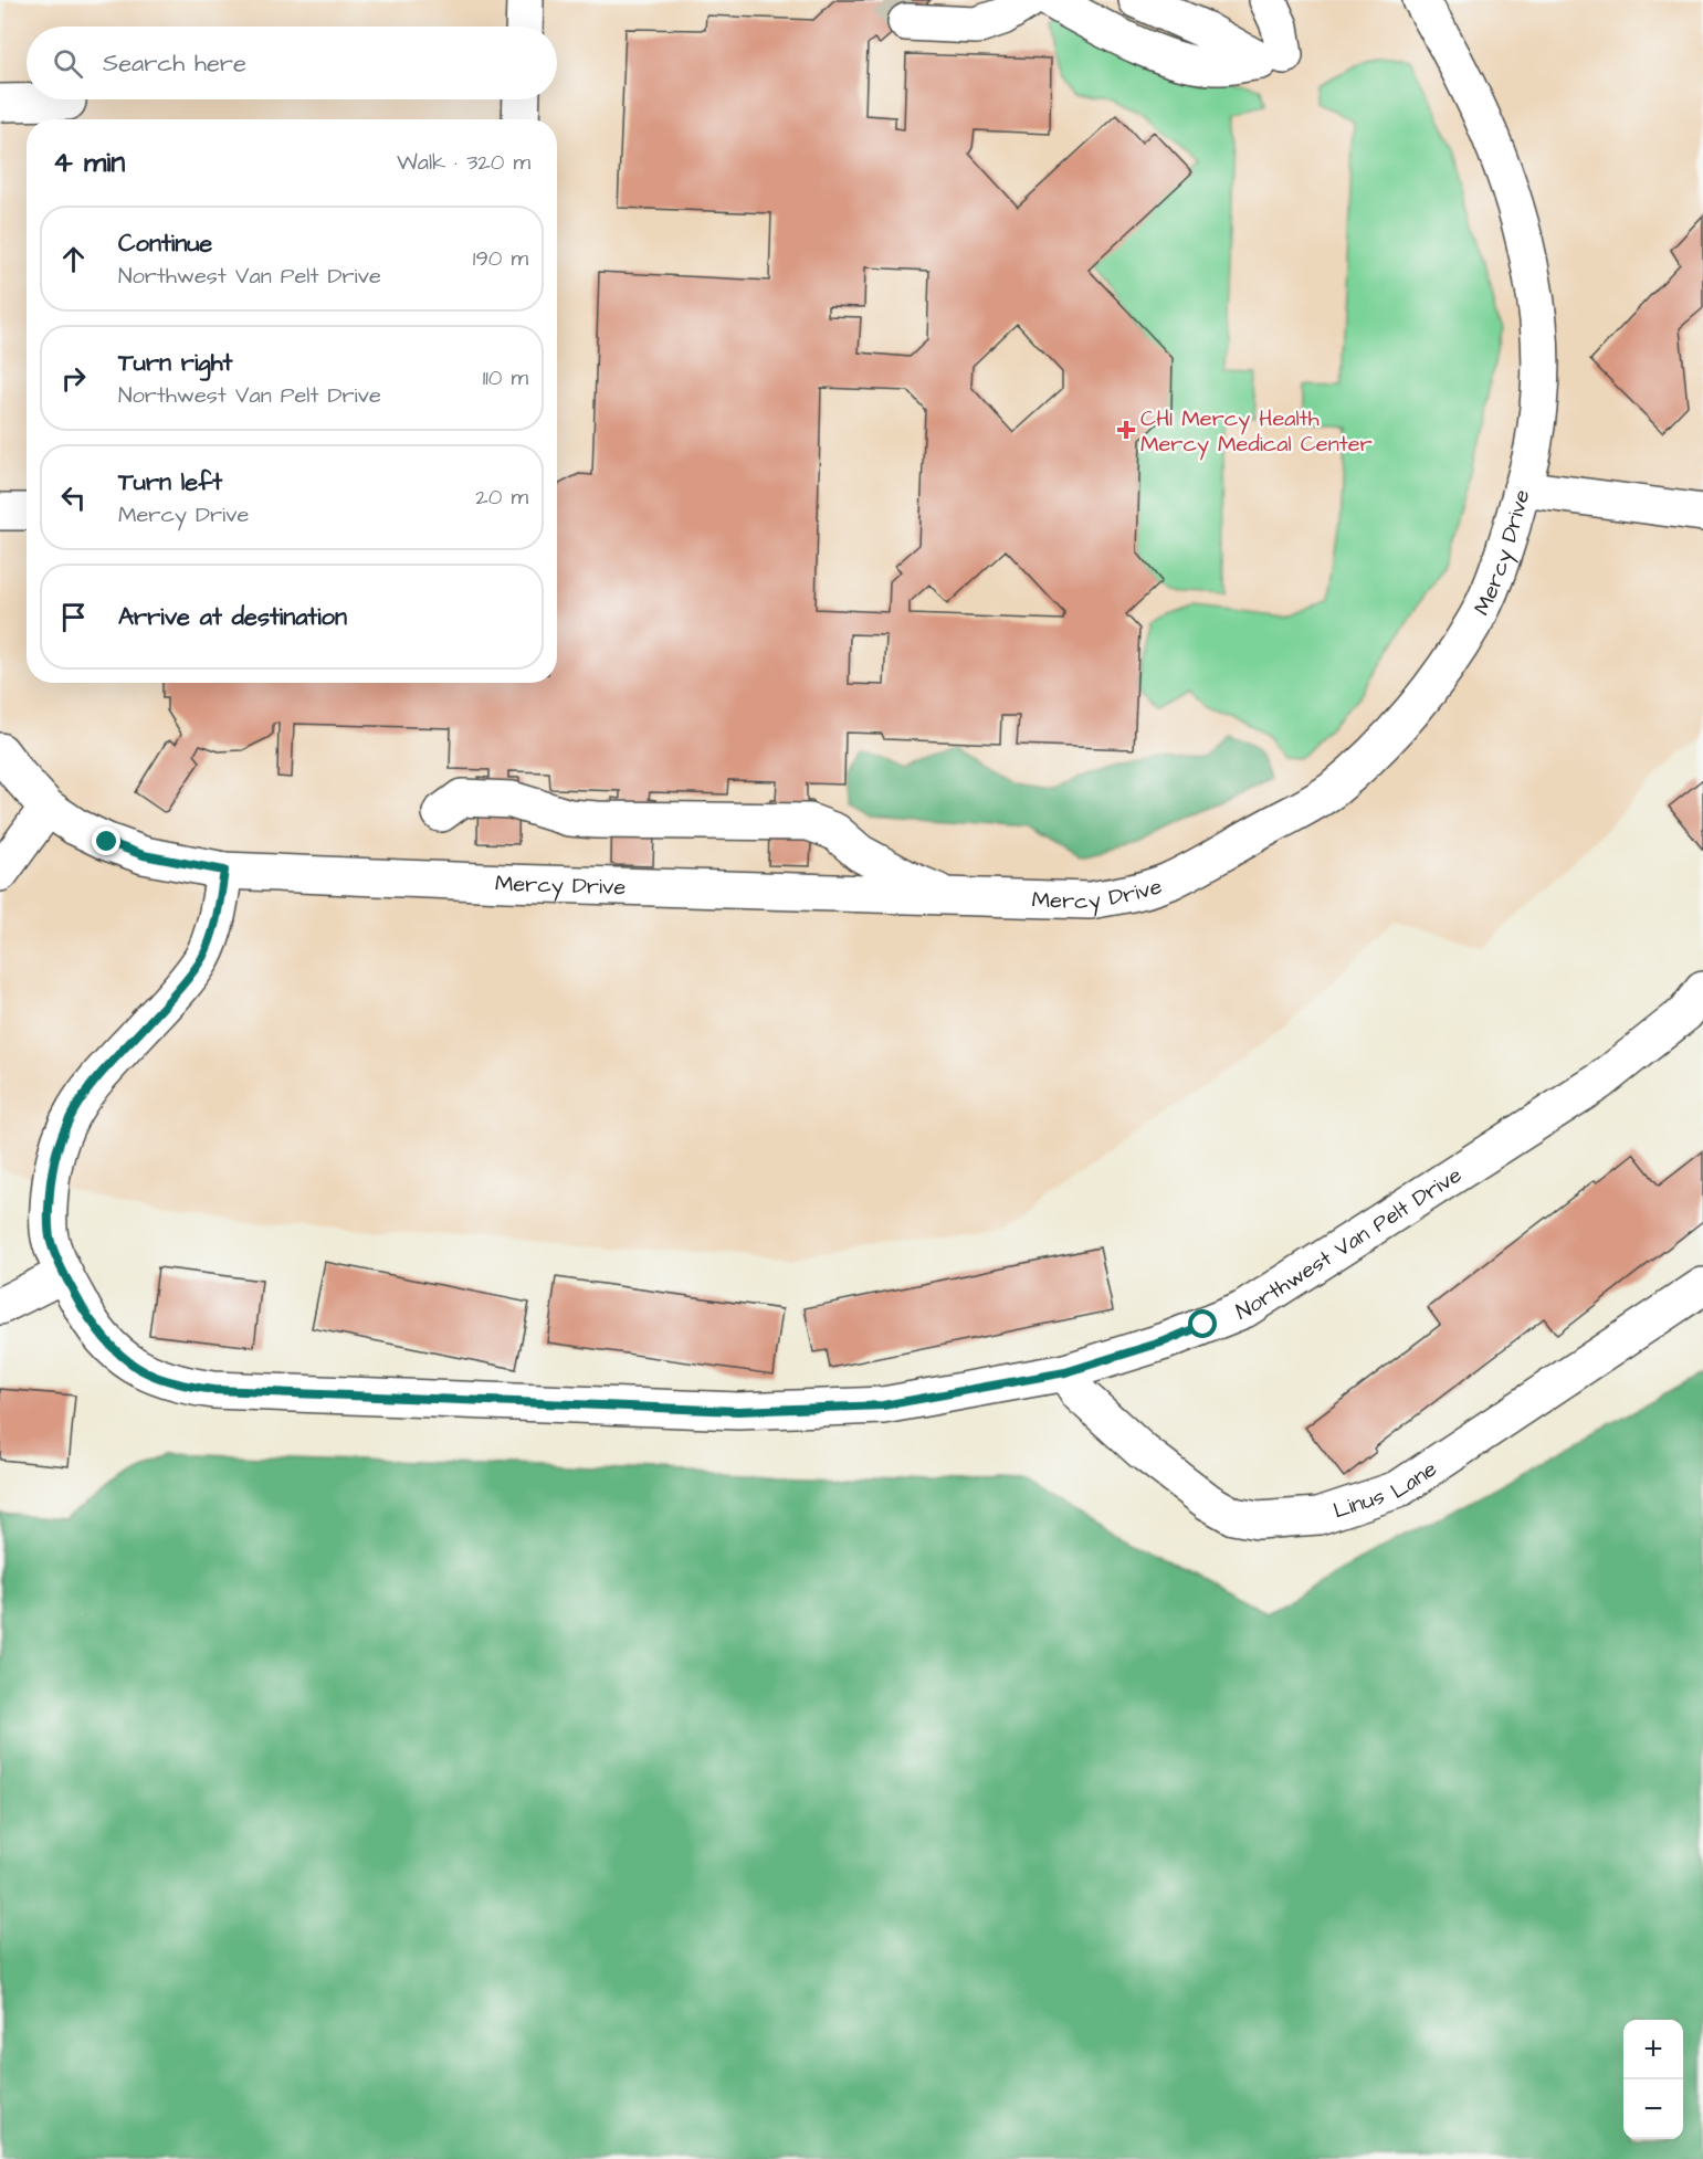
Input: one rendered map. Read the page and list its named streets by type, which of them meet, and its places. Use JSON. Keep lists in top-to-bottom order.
{
  "streets": {
    "street": ["Mercy Drive", "Northwest Van Pelt Drive", "Linus Lane"]
  },
  "crossings": [
    ["Mercy Drive", "Northwest Van Pelt Drive"],
    ["Northwest Van Pelt Drive", "Linus Lane"]
  ],
  "places": {
    "health": ["CHI Mercy Health Mercy Medical Center"]
  },
  "page": {
    "search": "Search here",
    "heading": ["4 min", "Walk · 320 m"],
    "list": [
      ["Continue", "Northwest Van Pelt Drive", "190 m"],
      ["Turn right", "Northwest Van Pelt Drive", "110 m"],
      ["Turn left", "Mercy Drive", "20 m"],
      "Arrive at destination"
    ],
    "map_buttons": ["+", "−"]
  }
}
